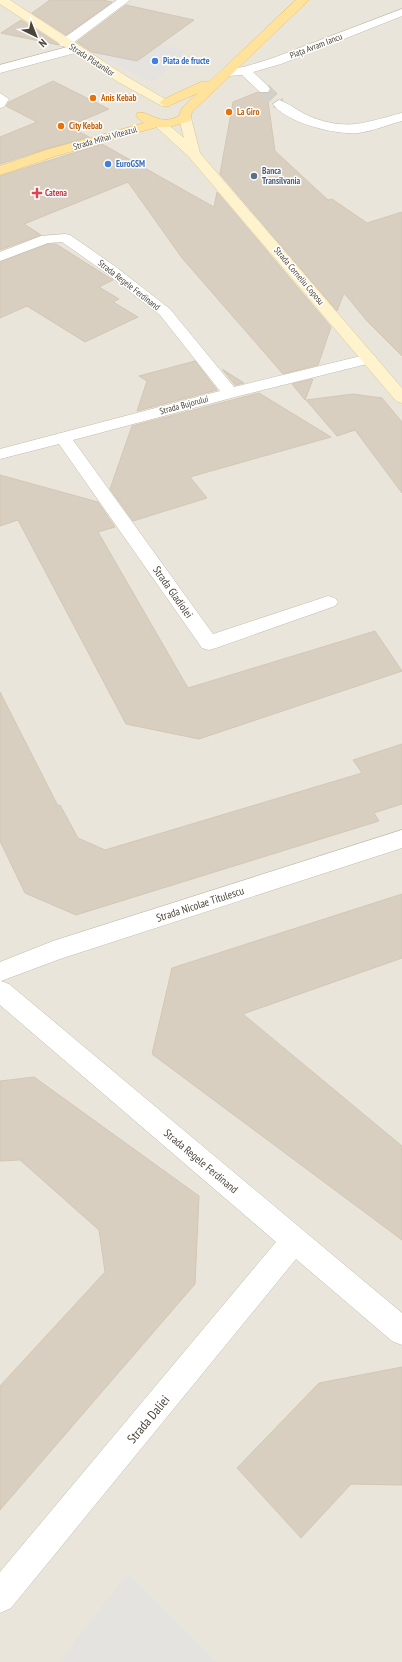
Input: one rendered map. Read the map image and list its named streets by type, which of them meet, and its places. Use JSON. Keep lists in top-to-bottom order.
{
  "streets": {
    "main road": ["Piața Avram Iancu", "Strada Mihai Viteazul"],
    "street": [
      "Strada Platanilor",
      "Strada Corneliu Coposu",
      "Strada Regele Ferdinand",
      "Strada Bujorului",
      "Strada Gladiolei",
      "Strada Nicolae Titulescu",
      "Strada Daliei"
    ]
  },
  "crossings": [
    ["Piața Avram Iancu", "Strada Platanilor"],
    ["Piața Avram Iancu", "Strada Mihai Viteazul"],
    ["Piața Avram Iancu", "Strada Corneliu Coposu"],
    ["Strada Platanilor", "Strada Mihai Viteazul"],
    ["Strada Mihai Viteazul", "Strada Corneliu Coposu"],
    ["Strada Corneliu Coposu", "Strada Bujorului"],
    ["Strada Regele Ferdinand", "Strada Bujorului"],
    ["Strada Regele Ferdinand", "Strada Daliei"],
    ["Strada Bujorului", "Strada Gladiolei"]
  ],
  "places": {
    "other": [
      "Piata de fructe",
      "Anis Kebab",
      "La Giro",
      "City Kebab",
      "EuroGSM",
      "Banca Transilvania"
    ],
    "health": ["Catena"]
  },
  "north": "bottom right"
}
